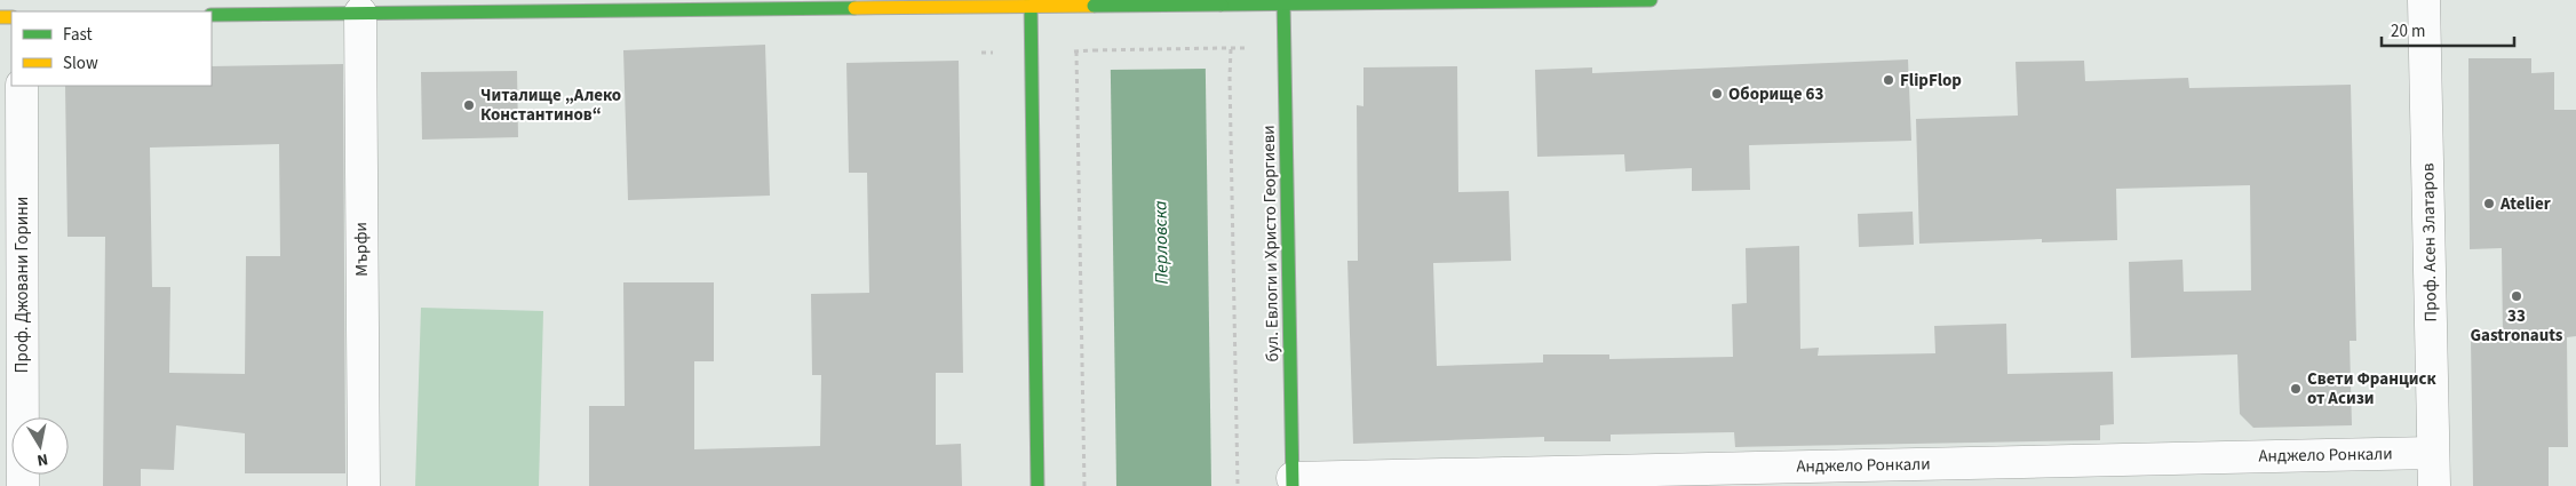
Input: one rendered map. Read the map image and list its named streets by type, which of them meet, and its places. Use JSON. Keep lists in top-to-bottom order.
{
  "streets": {
    "street": [
      "Проф. Асен Златаров",
      "бул. Евлоги и Христо Георгиеви",
      "Мърфи",
      "Проф. Джовани Горини",
      "Анджело Ронкали"
    ]
  },
  "crossings": [
    ["Проф. Асен Златаров", "Анджело Ронкали"],
    ["бул. Евлоги и Христо Георгиеви", "Анджело Ронкали"]
  ],
  "water": ["Перловска"],
  "places": [
    "FlipFlop",
    "Оборище 63",
    "Читалище „Алеко Константинов“",
    "Atelier",
    "33 Gastronauts",
    "Свети Франциск от Асизи"
  ],
  "legend": ["Fast", "Slow"],
  "scale_bar": "20 m",
  "north": "bottom"
}
